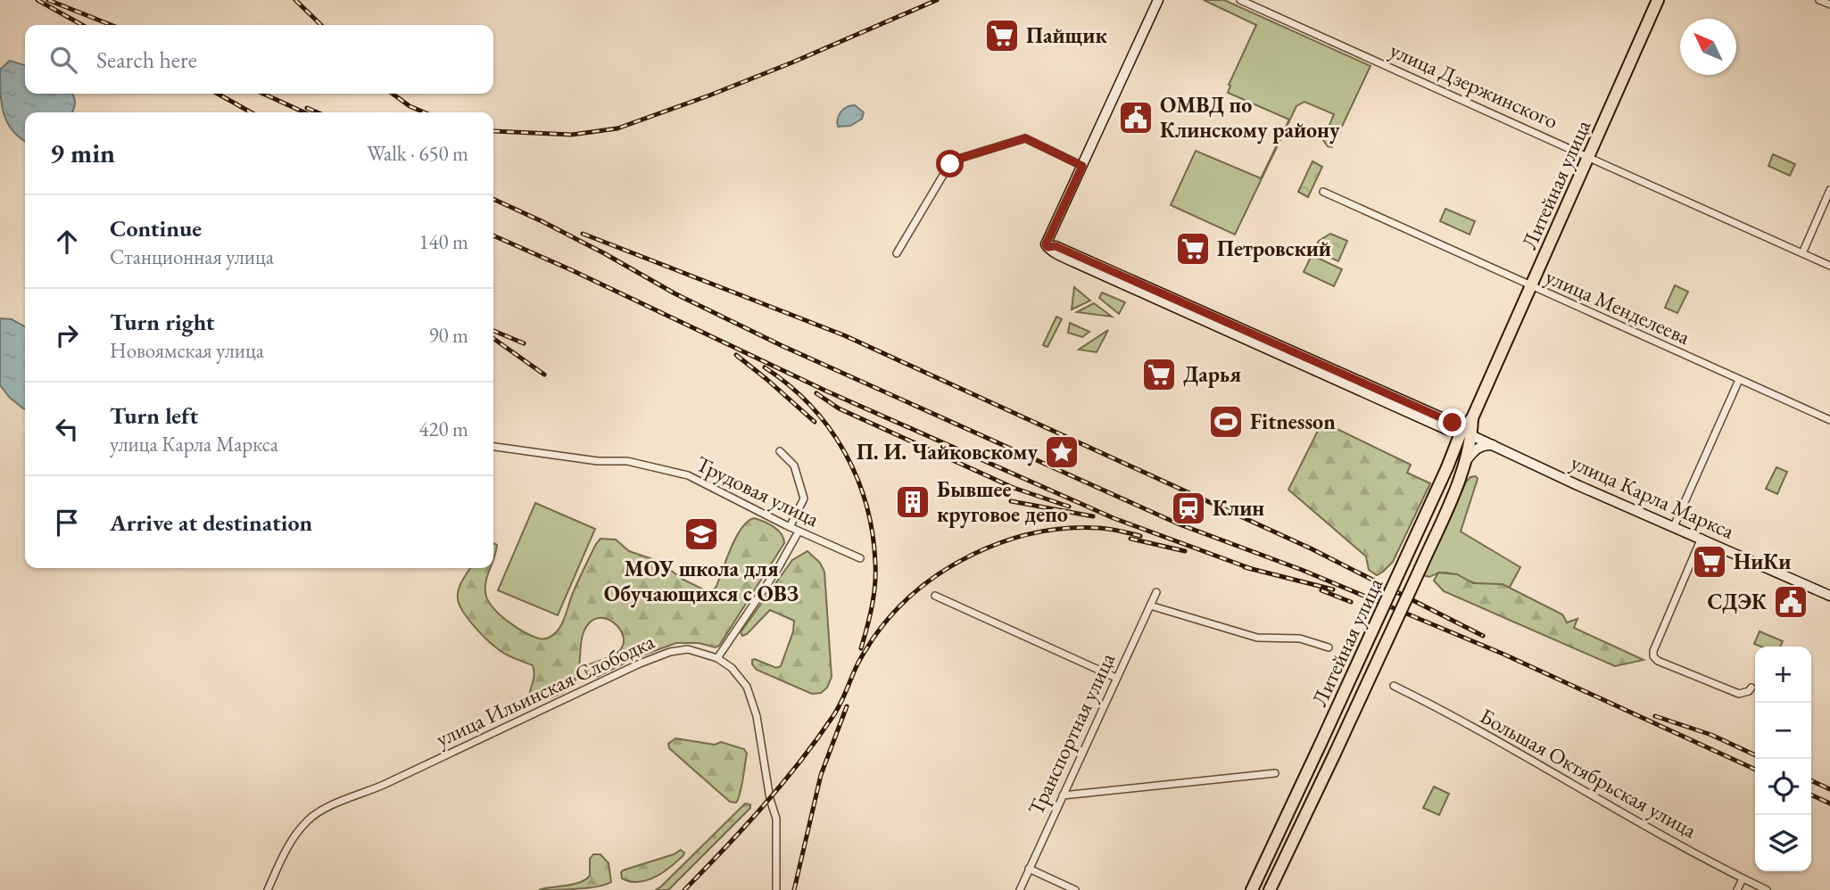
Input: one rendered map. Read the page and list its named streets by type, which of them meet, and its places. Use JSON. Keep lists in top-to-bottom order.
{
  "streets": {
    "highway": ["Литейная улица"],
    "street": [
      "улица Дзержинского",
      "улица Менделеева",
      "Трудовая улица",
      "улица Карла Маркса",
      "улица Ильинская Слободка",
      "Транспортная улица",
      "Большая Октябрьская улица"
    ]
  },
  "crossings": [
    ["улица Дзержинского", "Литейная улица"],
    ["Литейная улица", "улица Менделеева"],
    ["Литейная улица", "улица Карла Маркса"]
  ],
  "places": {
    "supermarket": [
      "Пайщик",
      "Петровский",
      "Дарья",
      "НиКи"
    ],
    "public building": ["ОМВД по Клинскому району", "СДЭК"],
    "sports": ["Fitnesson"],
    "place": ["П. И. Чайковскому"],
    "building": ["Бывшее круговое депо"],
    "station": ["Клин"],
    "school or university": ["МОУ школа для Обучающихся с ОВЗ"]
  },
  "north": "top left",
  "page": {
    "search": "Search here",
    "heading": ["9 min", "Walk · 650 m"],
    "list": [
      ["Continue", "Станционная улица", "140 m"],
      ["Turn right", "Новоямская улица", "90 m"],
      ["Turn left", "улица Карла Маркса", "420 m"],
      "Arrive at destination"
    ],
    "map_buttons": ["+", "−"]
  }
}
